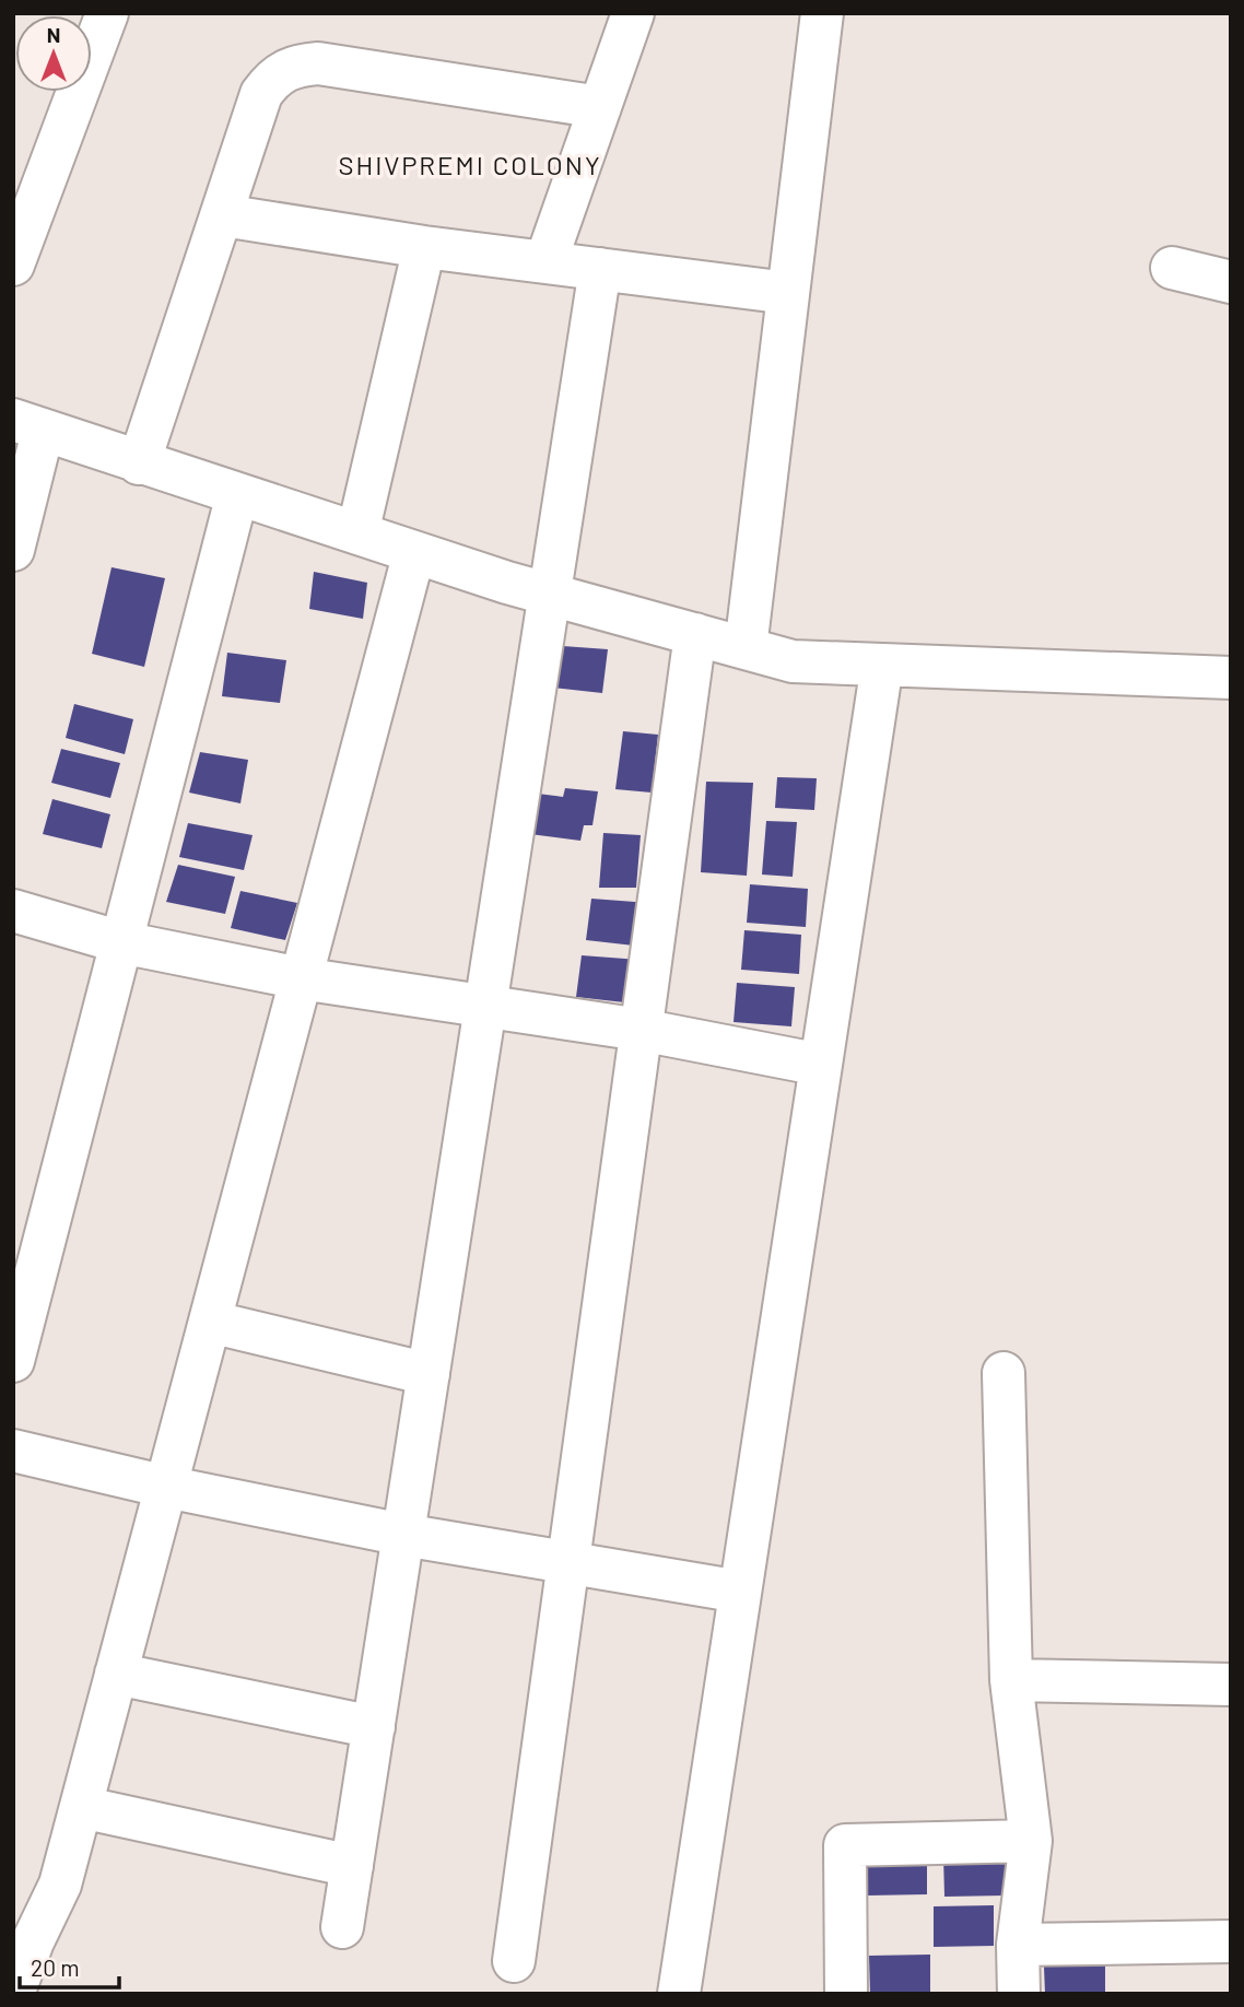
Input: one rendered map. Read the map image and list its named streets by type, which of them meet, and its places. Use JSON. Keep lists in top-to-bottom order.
{
  "districts": ["SHIVPREMI COLONY"],
  "scale_bar": "20 m",
  "north": "top"
}
